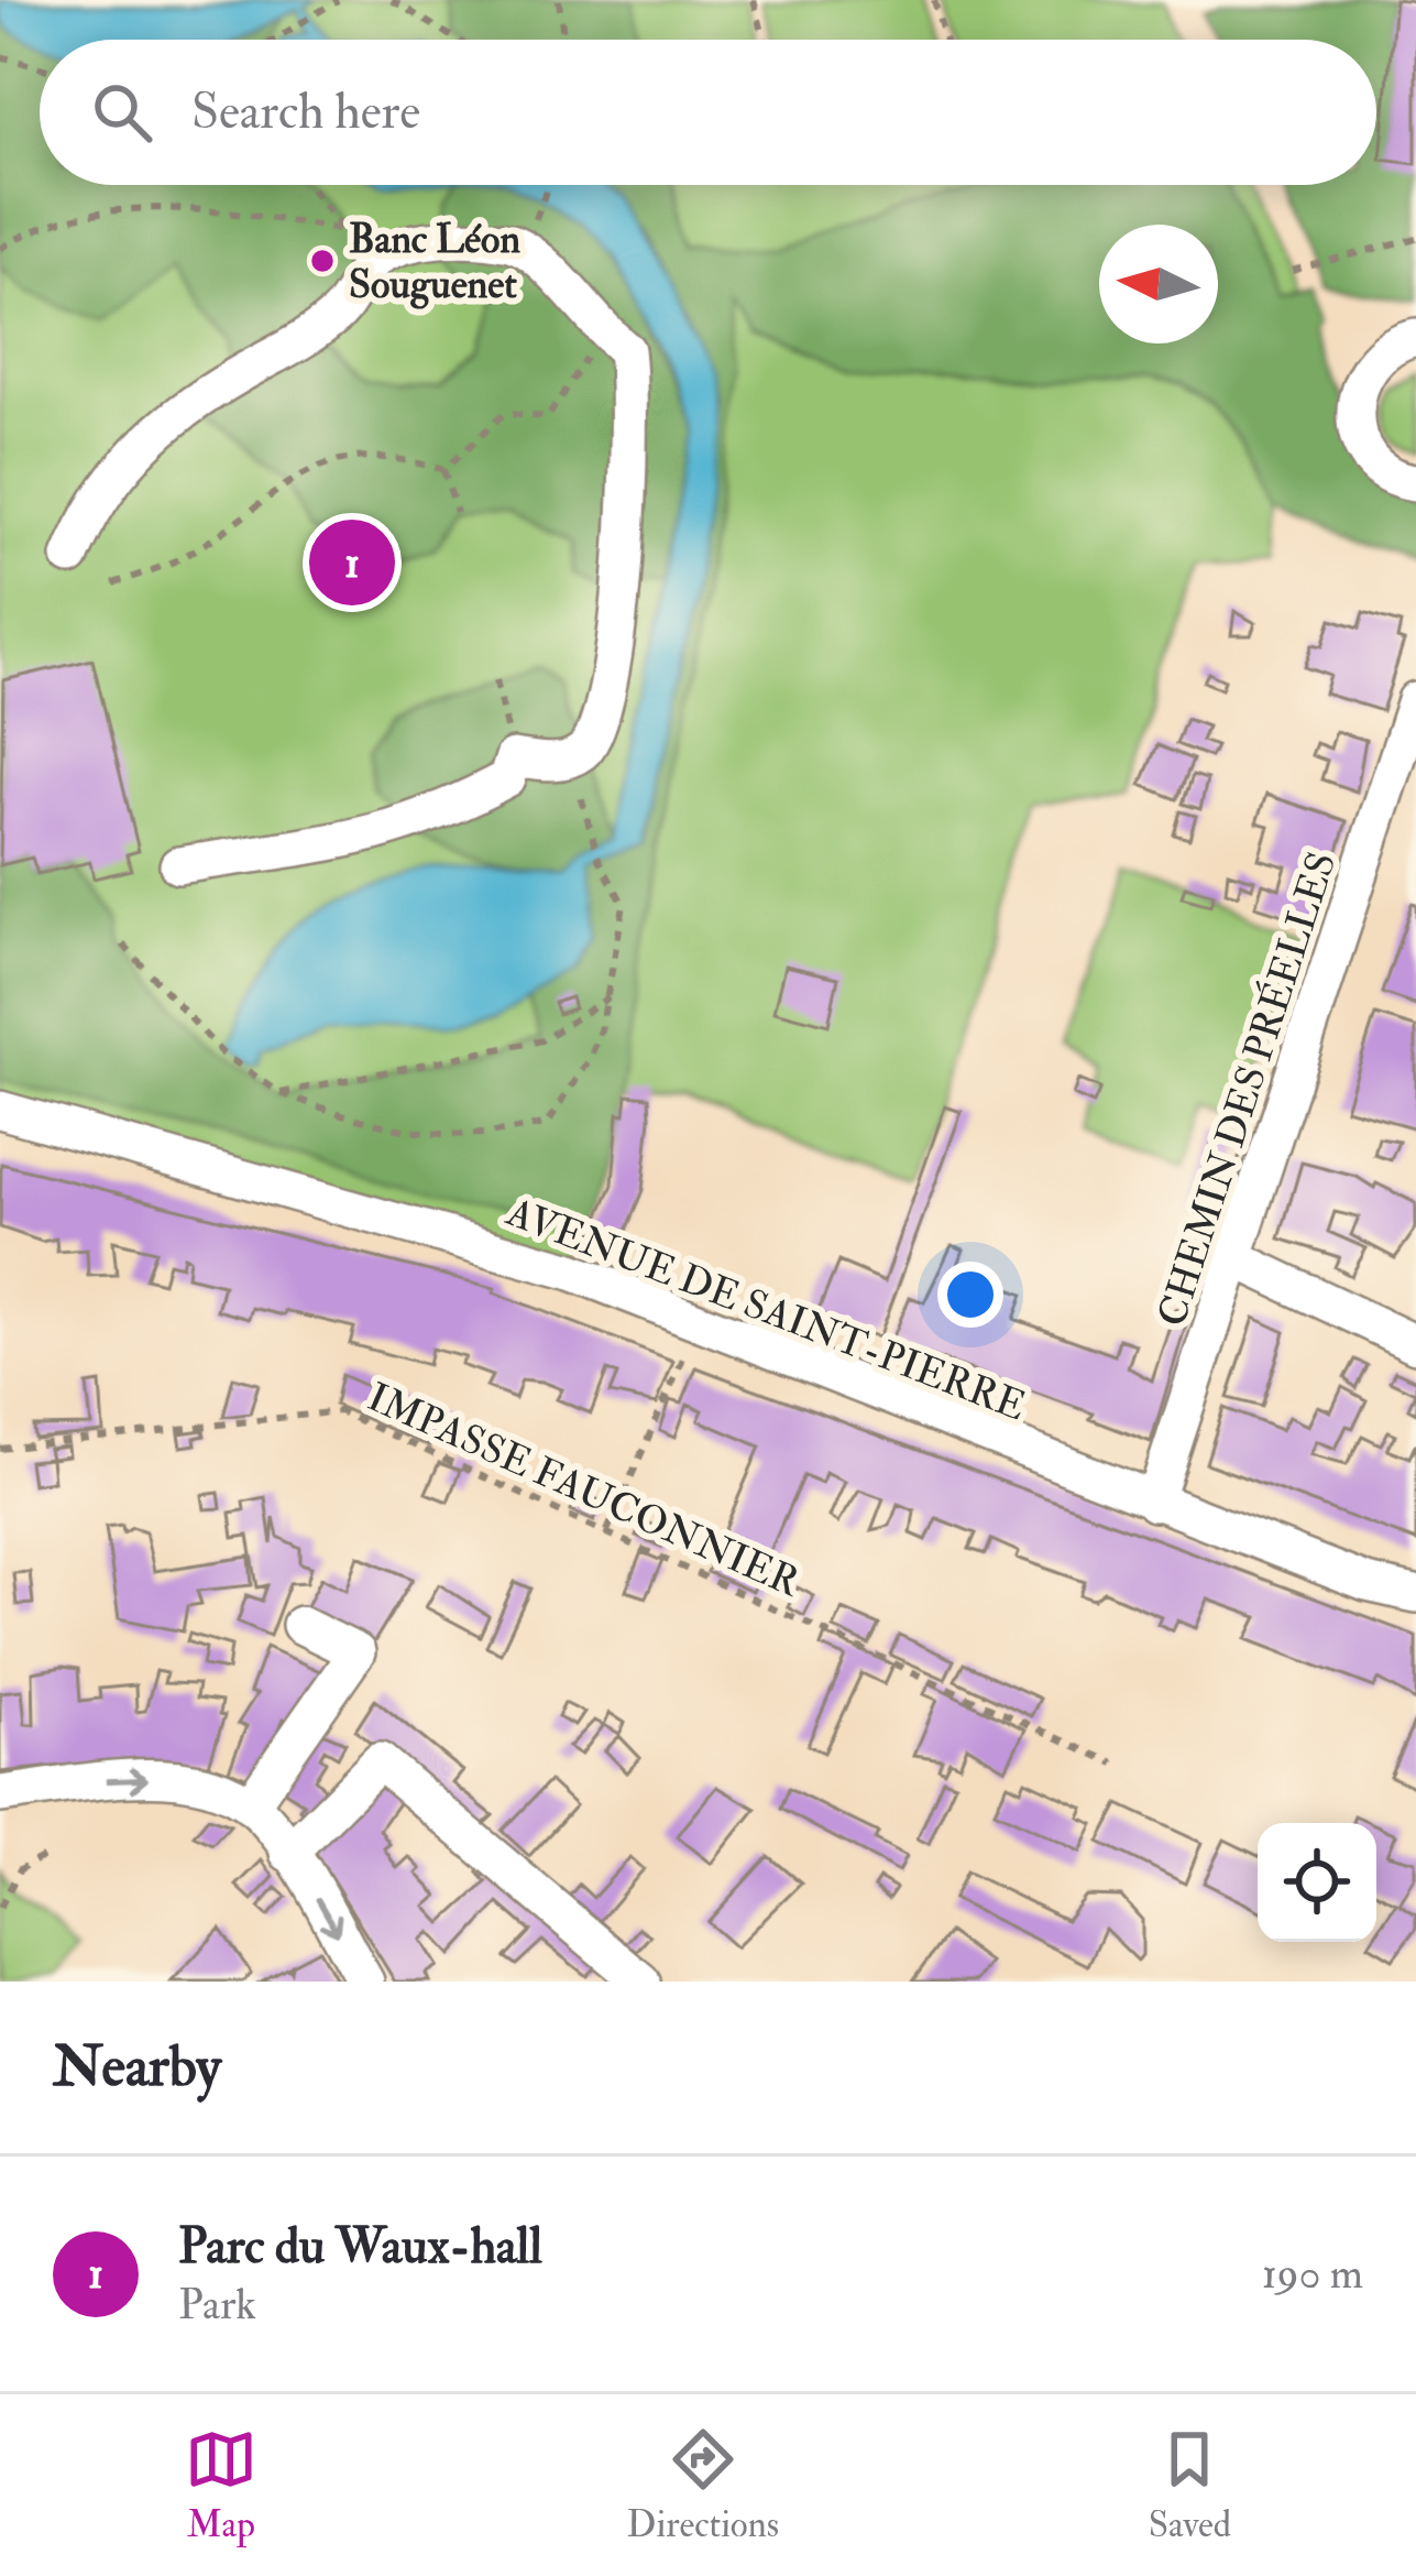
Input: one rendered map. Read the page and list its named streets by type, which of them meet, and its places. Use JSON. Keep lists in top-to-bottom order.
{
  "streets": {
    "street": ["CHEMIN DES PRÉELLES", "AVENUE DE SAINT-PIERRE"],
    "path": ["IMPASSE FAUCONNIER"]
  },
  "crossings": [
    ["CHEMIN DES PRÉELLES", "AVENUE DE SAINT-PIERRE"]
  ],
  "places": ["Banc Léon Souguenet"],
  "north": "left",
  "page": {
    "search": "Search here",
    "pins": "1",
    "heading": "Nearby",
    "list": [
      {
        "mark": "1",
        "name": "Parc du Waux-hall",
        "note": "Park",
        "value": "190 m"
      }
    ],
    "nav": ["Map", "Directions", "Saved"]
  }
}
